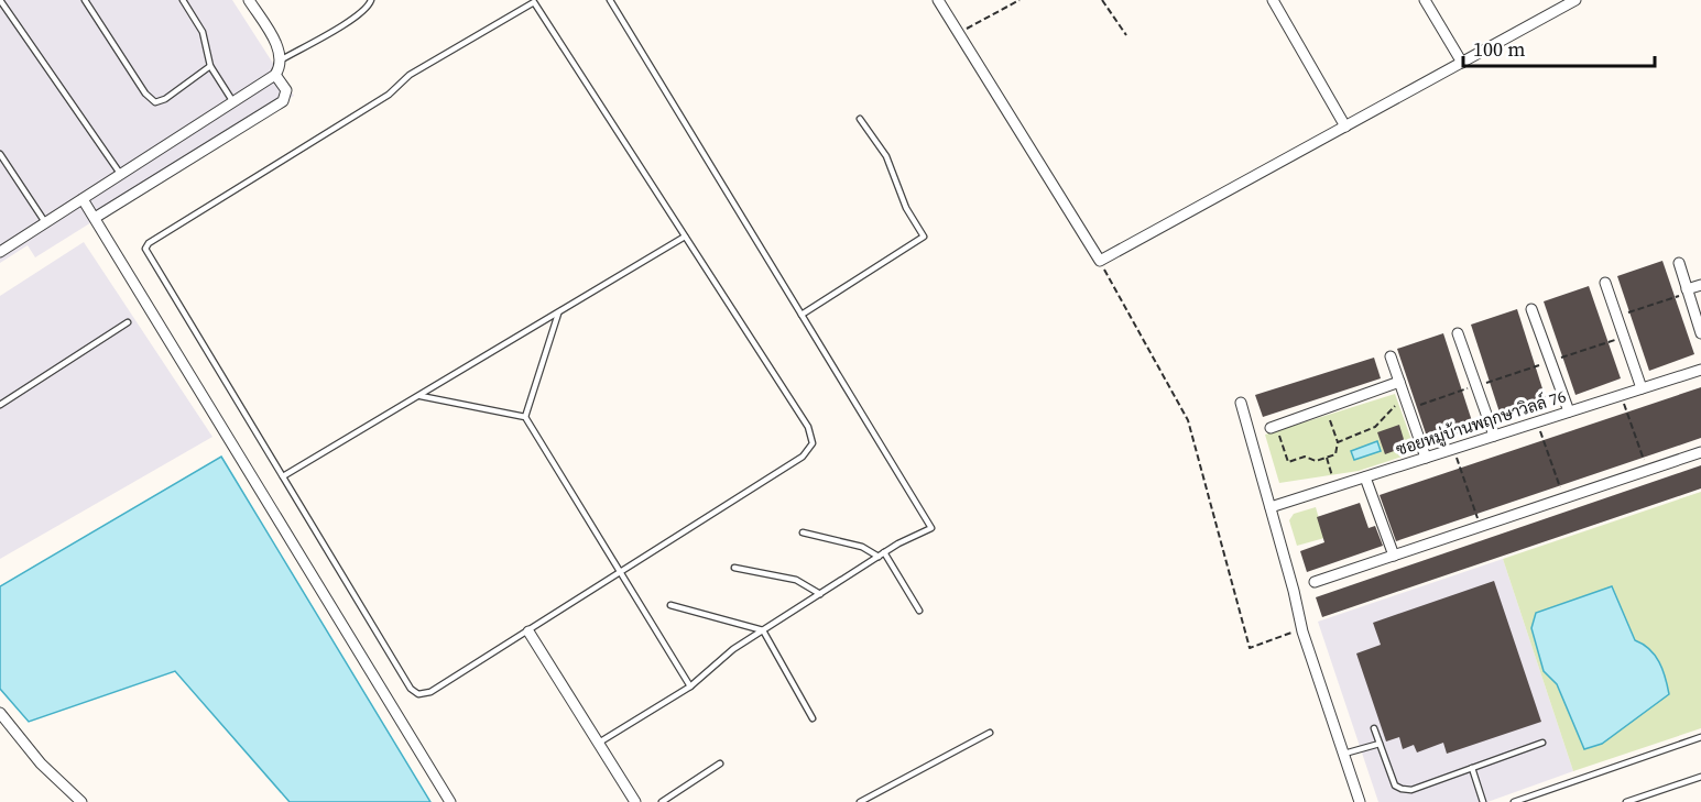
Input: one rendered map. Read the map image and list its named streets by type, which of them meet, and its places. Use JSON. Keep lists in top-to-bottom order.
{
  "streets": {
    "street": ["ซอยหมู่บ้านพฤกษาวิลล์ 76"]
  },
  "scale_bar": "100 m"
}
